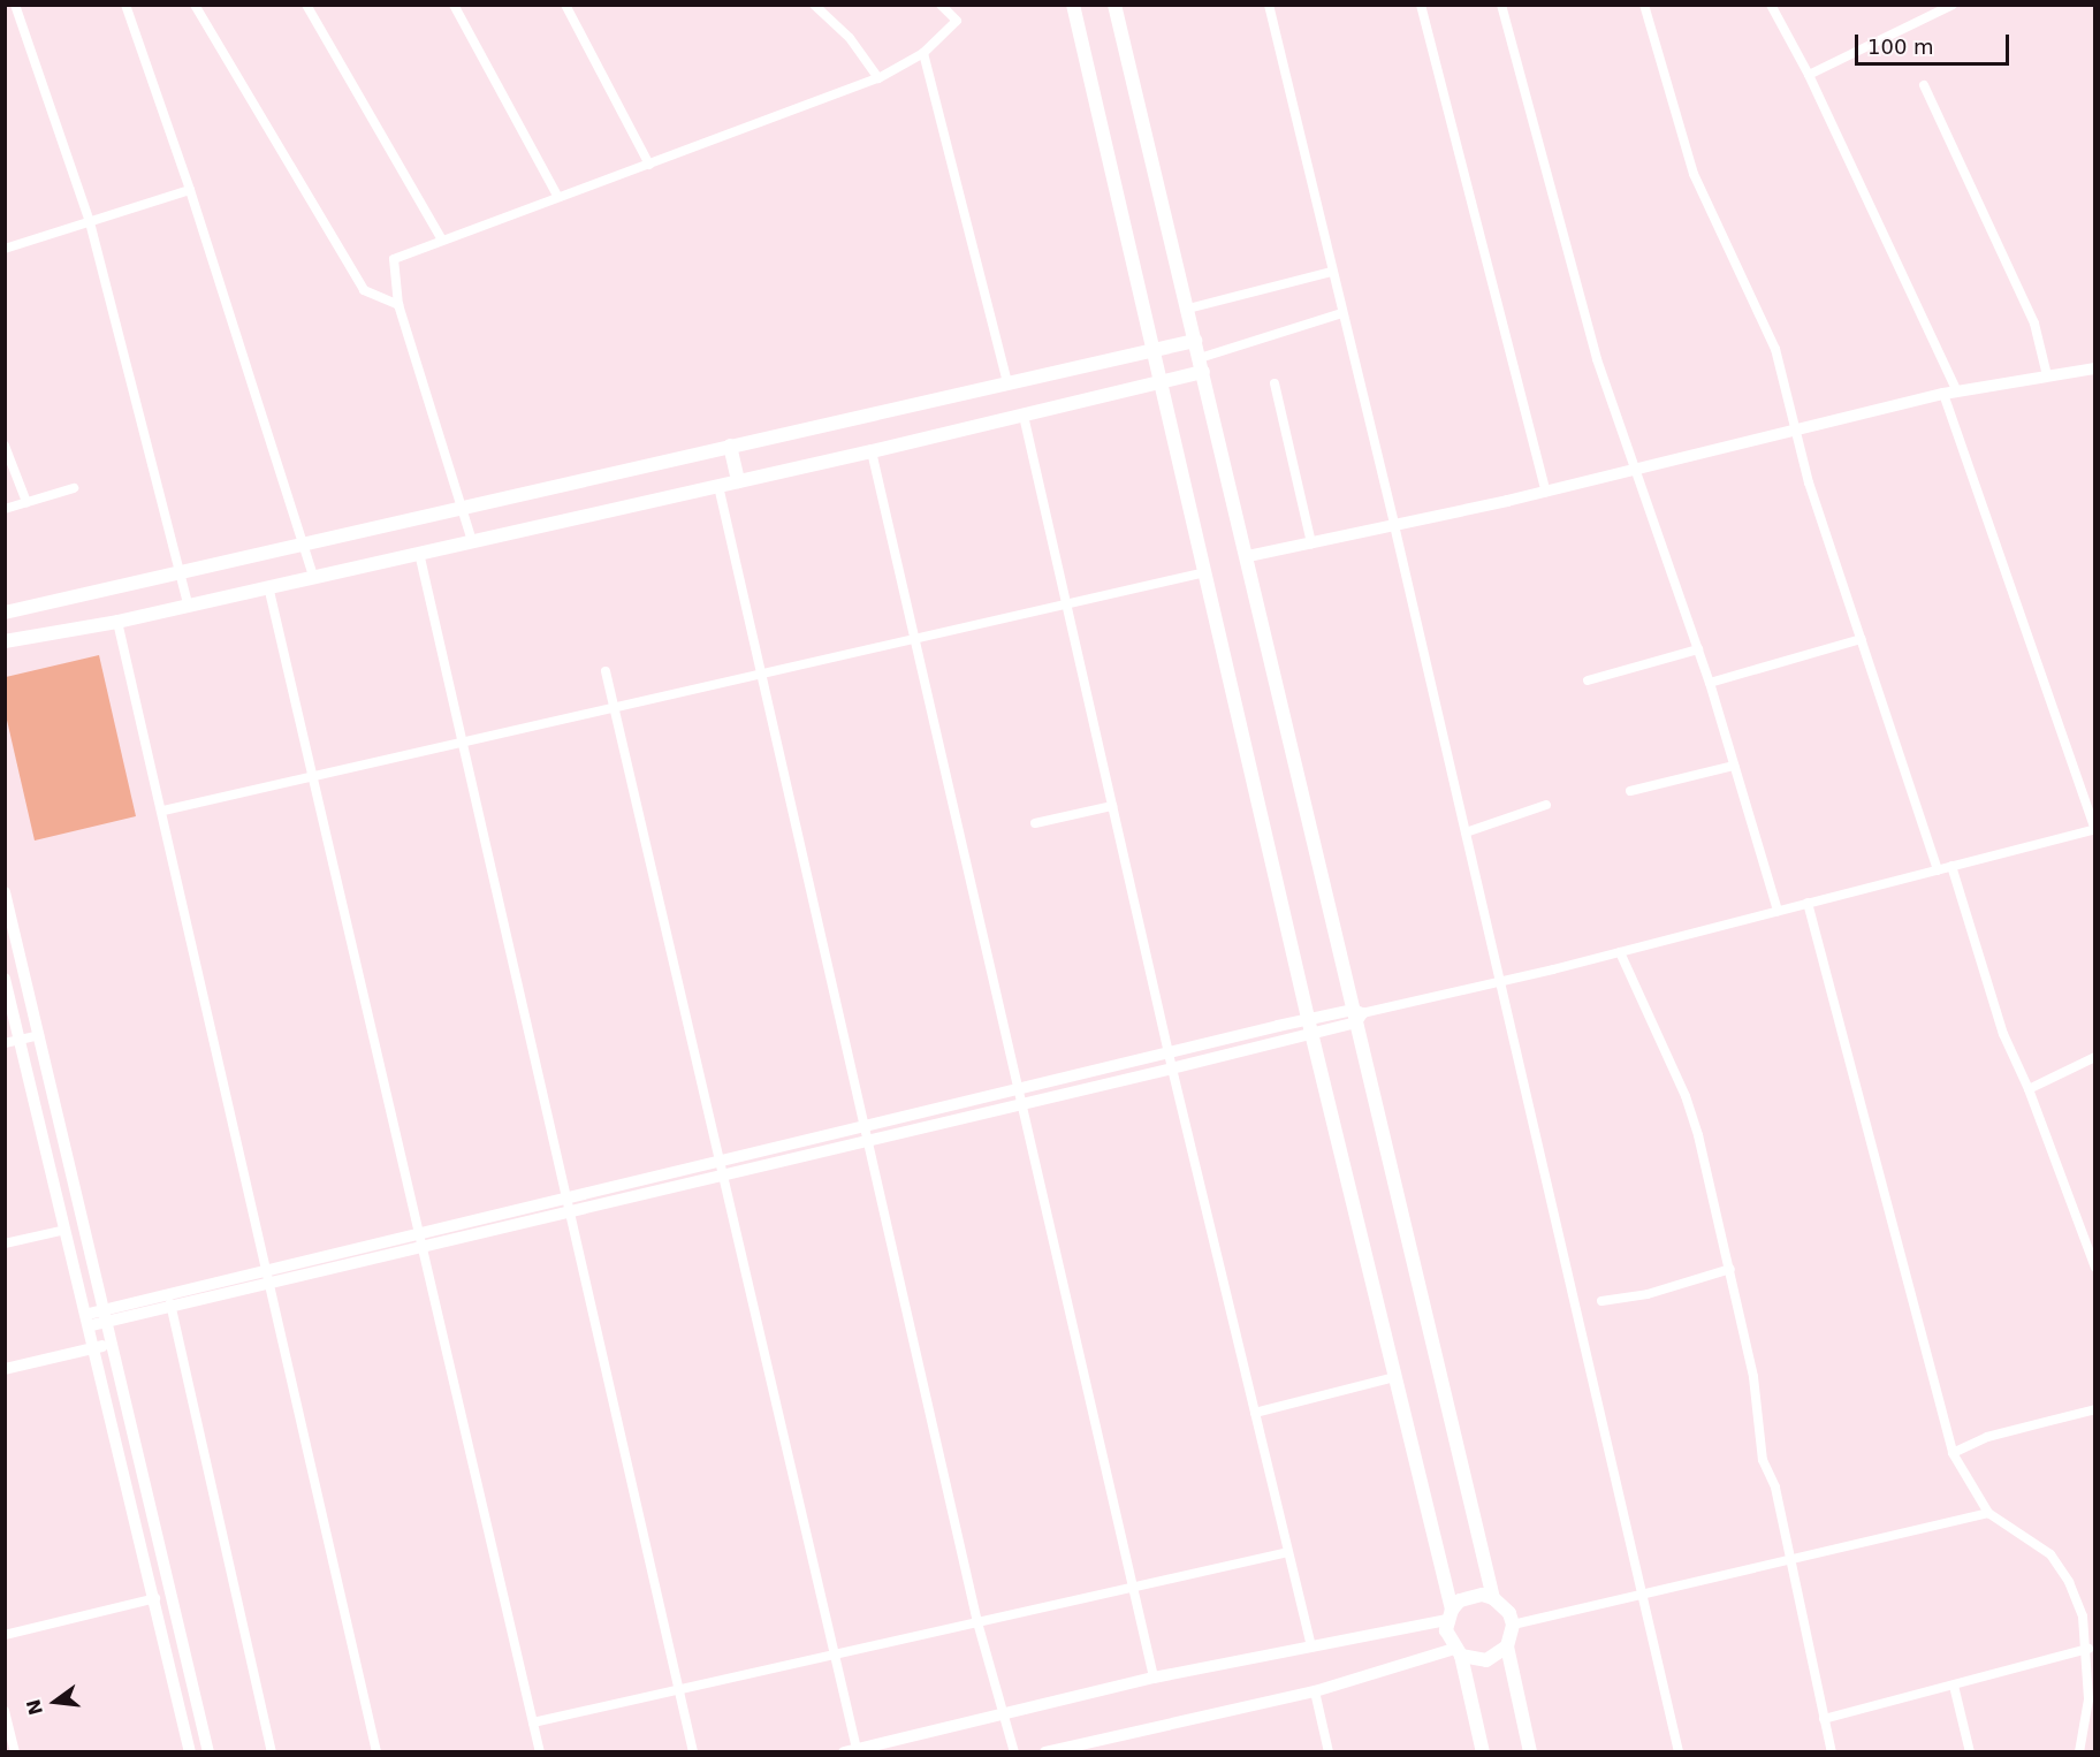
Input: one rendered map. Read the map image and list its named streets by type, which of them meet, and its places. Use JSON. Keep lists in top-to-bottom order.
{
  "scale_bar": "100 m",
  "north": "left"
}
